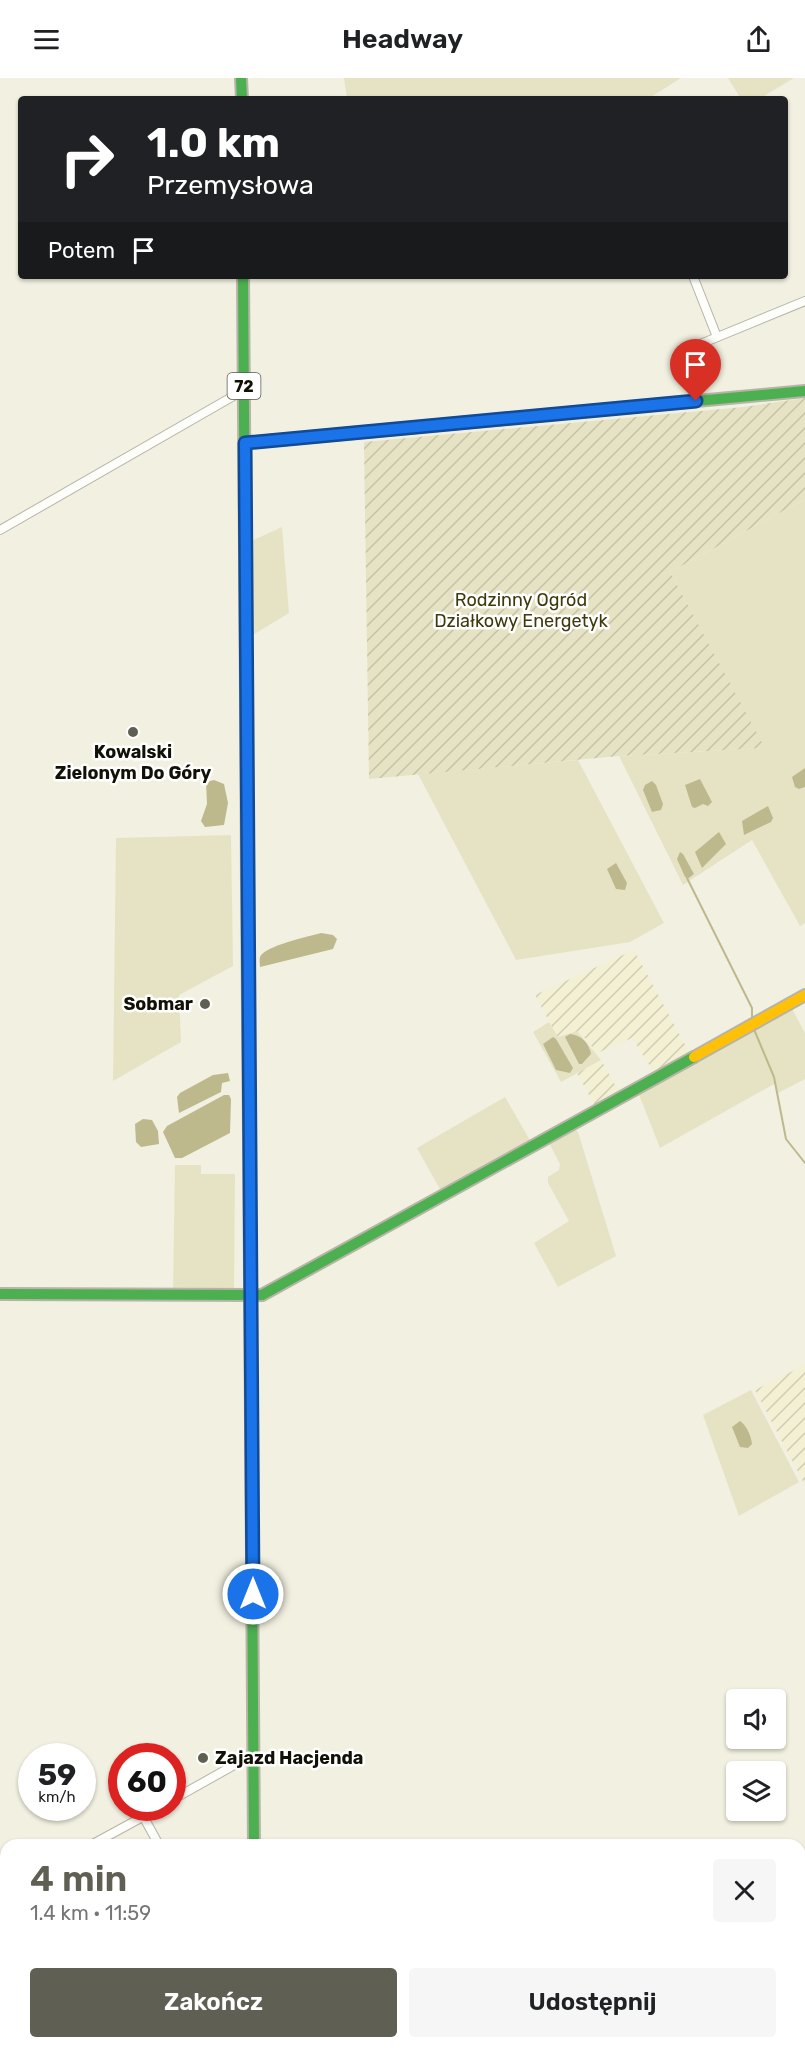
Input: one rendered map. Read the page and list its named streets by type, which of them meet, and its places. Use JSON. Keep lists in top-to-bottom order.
{
  "streets": {
    "main road": ["72"]
  },
  "parks": ["Rodzinny Ogród Działkowy Energetyk"],
  "places": ["Kowalski Zielonym Do Góry", "Sobmar", "Zajazd Hacjenda"],
  "page": {
    "header": "Headway",
    "turn": ["1.0 km", "Przemysłowa"],
    "then": "Potem",
    "speed": "59 km/h",
    "limit": "60",
    "heading": ["4 min", "1.4 km · 11:59"],
    "buttons": ["Zakończ", "Udostępnij"]
  }
}
